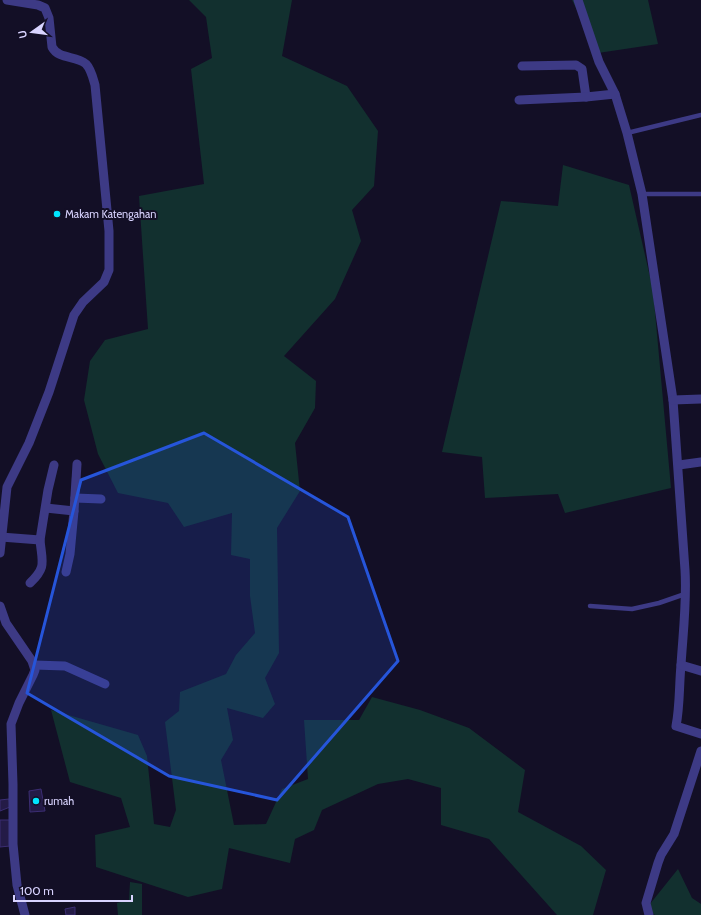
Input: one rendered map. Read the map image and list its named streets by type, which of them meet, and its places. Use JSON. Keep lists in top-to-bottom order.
{
  "places": ["Makam Katengahan", "rumah"],
  "scale_bar": "100 m",
  "north": "left"
}
